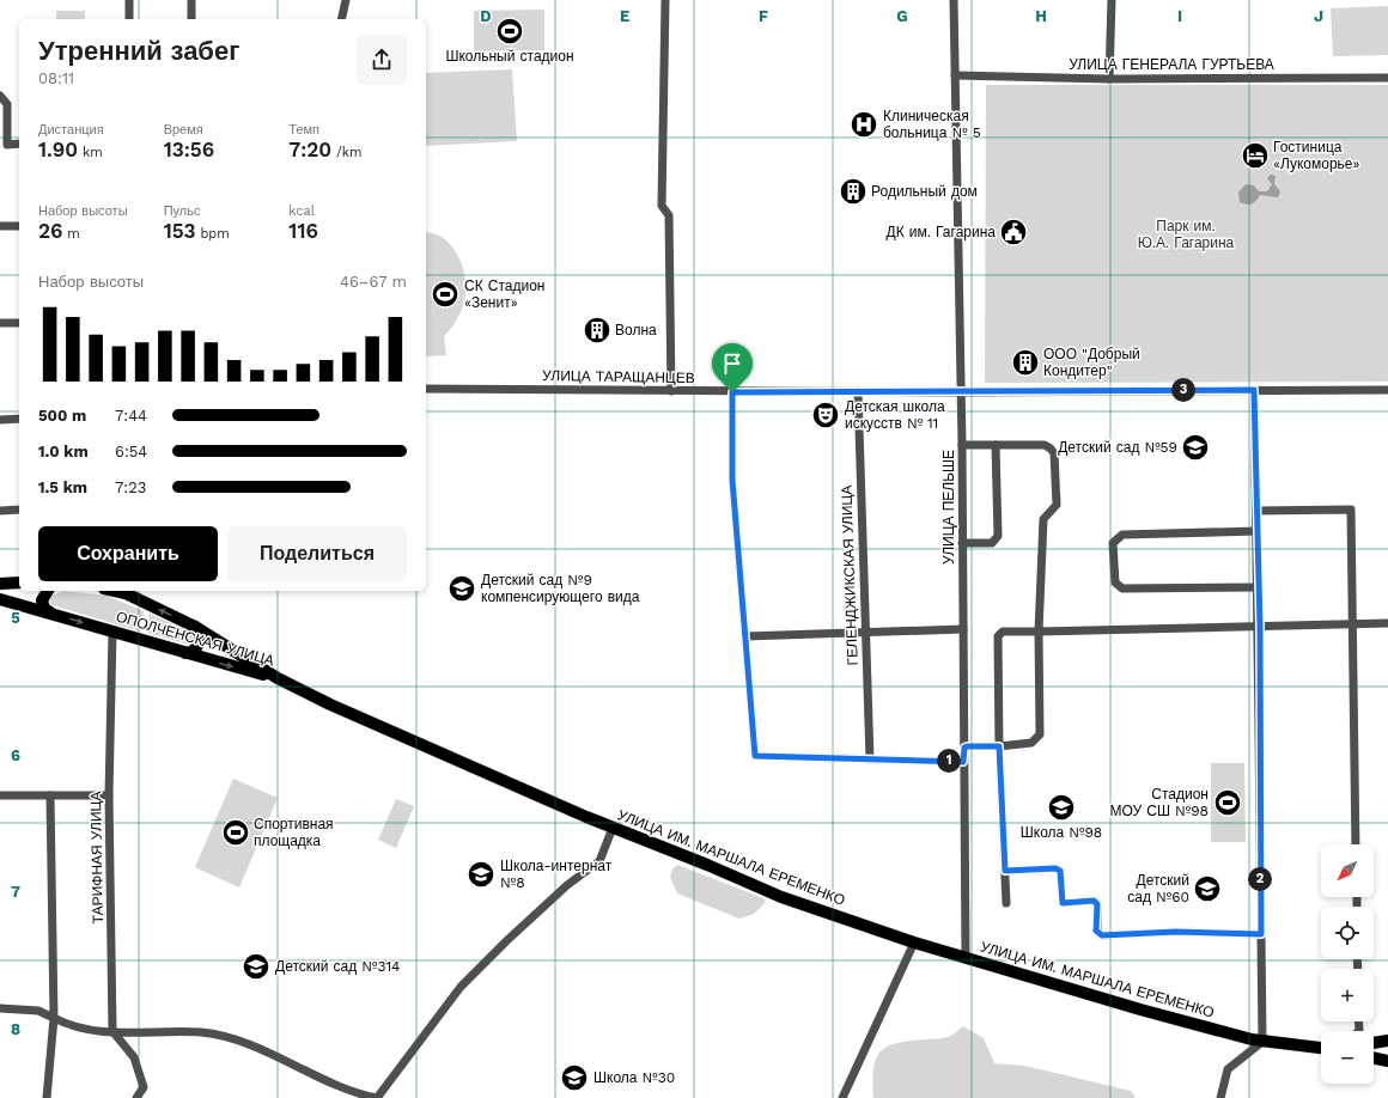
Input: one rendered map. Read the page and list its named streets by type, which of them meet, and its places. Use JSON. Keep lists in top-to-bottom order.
{
  "streets": {
    "highway": ["ОПОЛЧЕНСКАЯ УЛИЦА", "УЛИЦА ИМ. МАРШАЛА ЕРЕМЕНКО"],
    "street": [
      "УЛИЦА ГЕНЕРАЛА ГУРТЬЕВА",
      "УЛИЦА ТАРАЩАНЦЕВ",
      "УЛИЦА ПЕЛЬШЕ",
      "ГЕЛЕНДЖИКСКАЯ УЛИЦА",
      "ТАРИФНАЯ УЛИЦА"
    ]
  },
  "crossings": [
    ["УЛИЦА ГЕНЕРАЛА ГУРТЬЕВА", "УЛИЦА ПЕЛЬШЕ"],
    ["УЛИЦА ТАРАЩАНЦЕВ", "УЛИЦА ПЕЛЬШЕ"],
    ["УЛИЦА ТАРАЩАНЦЕВ", "ГЕЛЕНДЖИКСКАЯ УЛИЦА"],
    ["УЛИЦА ПЕЛЬШЕ", "УЛИЦА ИМ. МАРШАЛА ЕРЕМЕНКО"],
    ["ОПОЛЧЕНСКАЯ УЛИЦА", "ТАРИФНАЯ УЛИЦА"],
    ["ОПОЛЧЕНСКАЯ УЛИЦА", "УЛИЦА ИМ. МАРШАЛА ЕРЕМЕНКО"]
  ],
  "parks": ["Парк им. Ю.А. Гагарина"],
  "places": {
    "sports": [
      "Школьный стадион",
      "СК Стадион «Зенит»",
      "Стадион МОУ СШ №98",
      "Спортивная площадка"
    ],
    "hospital": ["Клиническая больница № 5"],
    "hotel": ["Гостиница «Лукоморье»"],
    "building": ["Родильный дом", "Волна", "ООО \"Добрый Кондитер\""],
    "public building": ["ДК им. Гагарина"],
    "theatre": ["Детская школа искусств № 11"],
    "school or university": [
      "Детский сад №59",
      "Детский сад №9 компенсирующего вида",
      "Школа №98",
      "Школа-интернат №8",
      "Детский сад №60",
      "Детский сад №314",
      "Школа №30"
    ]
  },
  "north": "bottom left",
  "page": {
    "heading": ["Утренний забег", "08:11"],
    "stats": [
      ["Дистанция", "1.90 km"],
      ["Время", "13:56"],
      ["Темп", "7:20 /km"],
      ["Набор высоты", "26 m"],
      ["Пульс", "153 bpm"],
      ["kcal", "116"]
    ],
    "chart": ["Набор высоты", "46–67 m"],
    "pins": ["3", "1", "2"],
    "list": [
      {
        "name": "500 m",
        "note": "7:44"
      },
      {
        "name": "1.0 km",
        "note": "6:54"
      },
      {
        "name": "1.5 km",
        "note": "7:23"
      }
    ],
    "buttons": ["Сохранить", "Поделиться"],
    "map_buttons": ["+", "−"]
  },
  "grid": {
    "columns": [
      "D",
      "E",
      "F",
      "G",
      "H",
      "I",
      "J"
    ],
    "rows": [
      "5",
      "6",
      "7",
      "8"
    ]
  }
}
